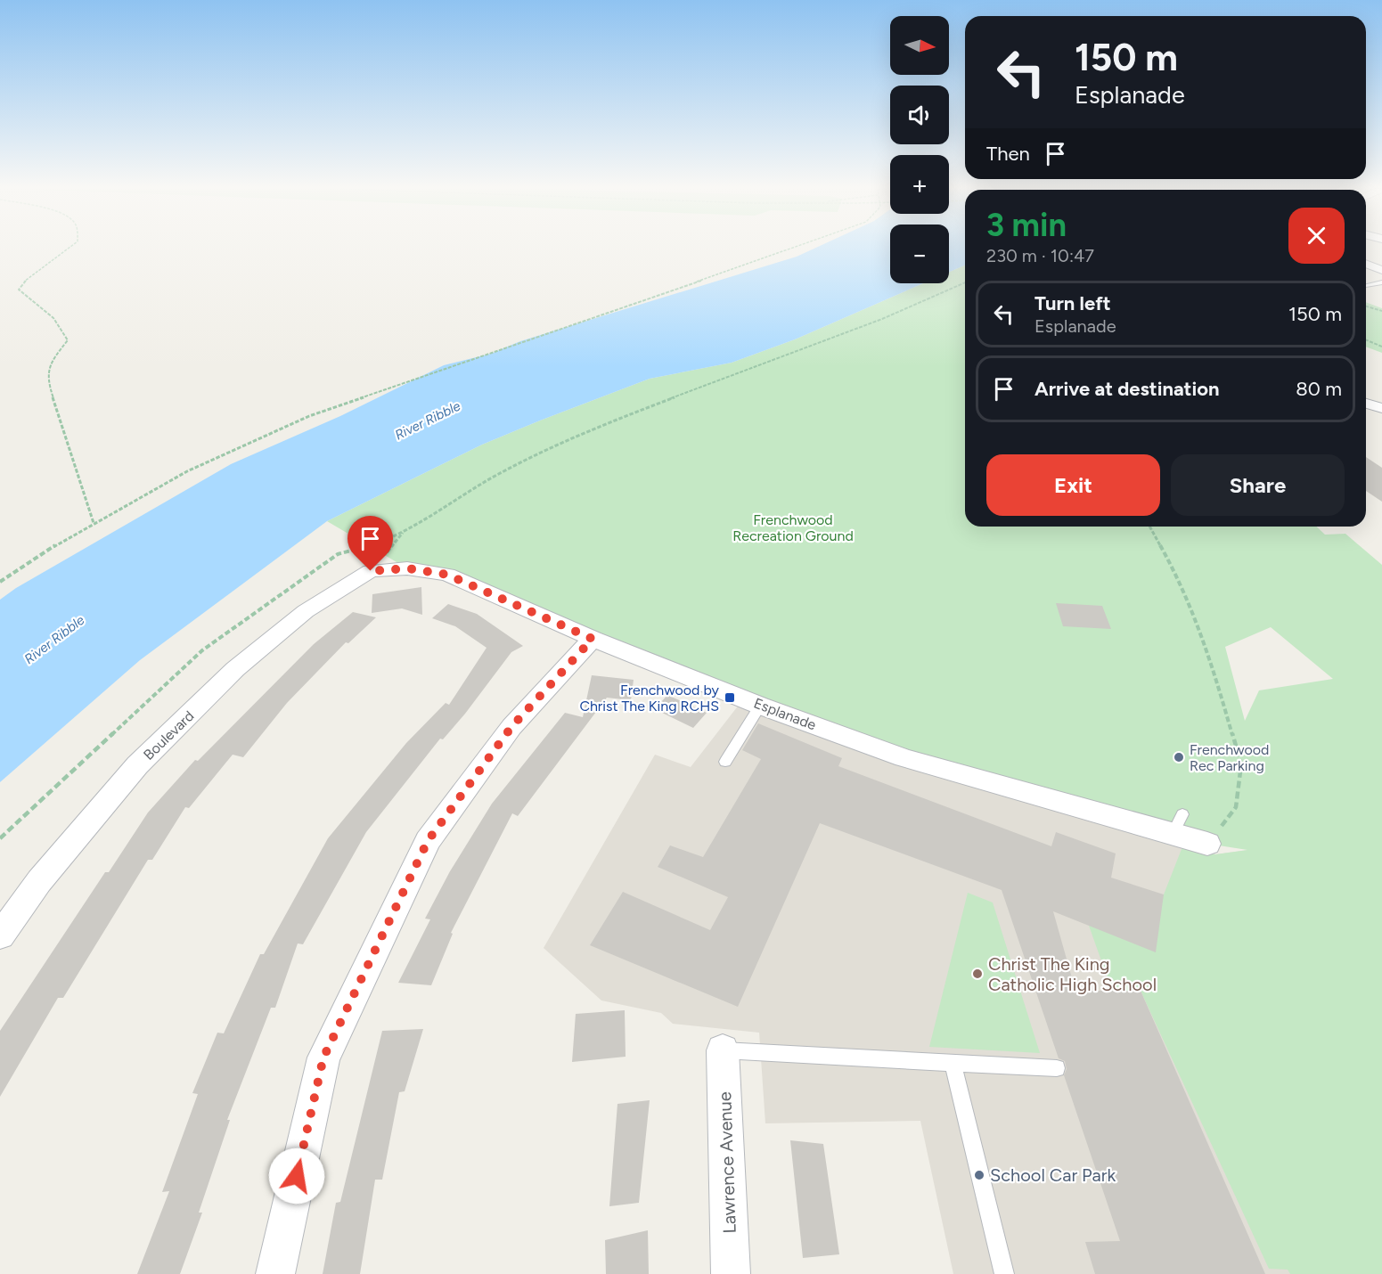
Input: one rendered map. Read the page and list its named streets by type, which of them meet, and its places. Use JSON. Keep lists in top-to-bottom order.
{
  "streets": {
    "street": ["Esplanade", "Boulevard", "Lawrence Avenue"]
  },
  "crossings": [
    ["Esplanade", "Boulevard"]
  ],
  "water": ["River Ribble"],
  "parks": ["Frenchwood Recreation Ground"],
  "places": {
    "transit": ["Frenchwood by Christ The King RCHS"],
    "other": ["Frenchwood Rec Parking", "Christ The King Catholic High School", "School Car Park"]
  },
  "north": "right",
  "page": {
    "map_buttons": ["+", "−"],
    "turn": ["150 m", "Esplanade"],
    "then": "Then",
    "heading": ["3 min", "230 m · 10:47"],
    "list": [
      {
        "name": "Turn left",
        "note": "Esplanade",
        "value": "150 m"
      },
      {
        "name": "Arrive at destination",
        "value": "80 m"
      }
    ],
    "buttons": ["Exit", "Share"]
  }
}
